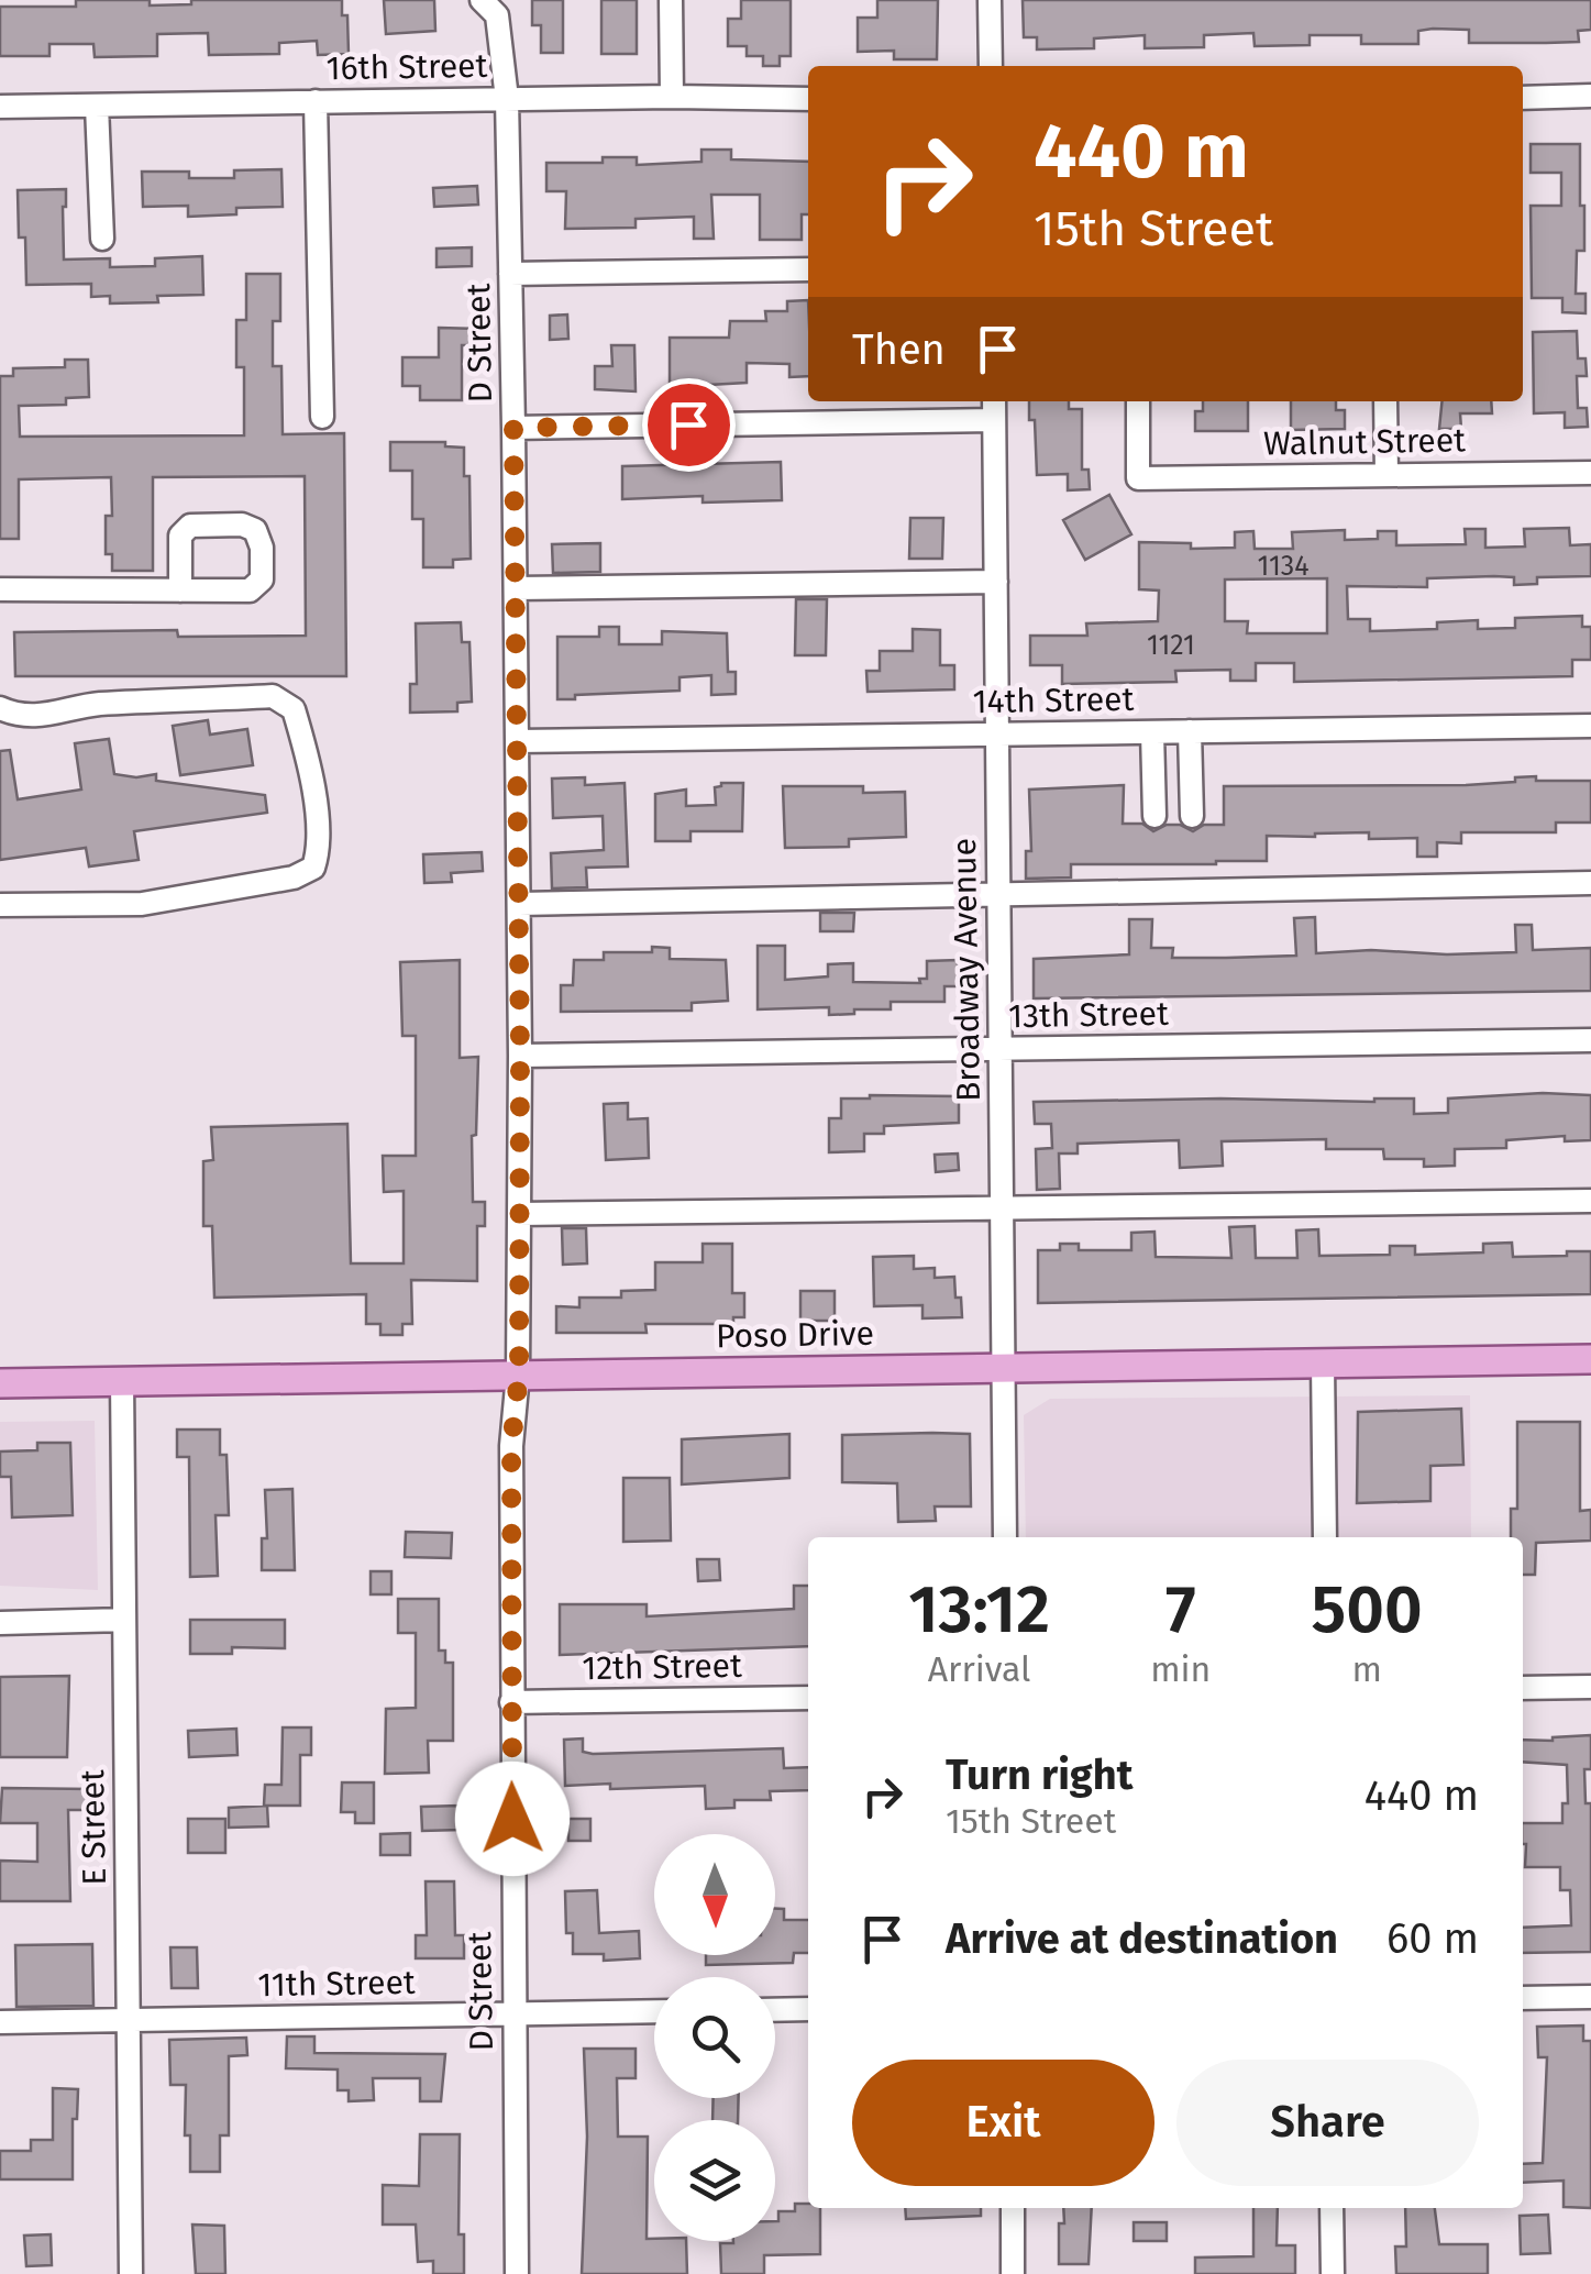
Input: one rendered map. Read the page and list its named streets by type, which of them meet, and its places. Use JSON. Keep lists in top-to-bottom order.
{
  "streets": {
    "main road": ["Poso Drive"],
    "street": [
      "16th Street",
      "D Street",
      "Walnut Street",
      "14th Street",
      "Broadway Avenue",
      "13th Street",
      "12th Street",
      "E Street",
      "11th Street"
    ]
  },
  "crossings": [
    ["16th Street", "D Street"],
    ["D Street", "14th Street"],
    ["D Street", "13th Street"],
    ["D Street", "Poso Drive"],
    ["D Street", "12th Street"],
    ["D Street", "11th Street"],
    ["14th Street", "Broadway Avenue"],
    ["Broadway Avenue", "13th Street"],
    ["Broadway Avenue", "Poso Drive"],
    ["Poso Drive", "E Street"],
    ["E Street", "11th Street"]
  ],
  "house_numbers": ["1134", "1121"],
  "north": "bottom",
  "page": {
    "turn": ["440 m", "15th Street"],
    "then": "Then",
    "eta": [
      "13:12",
      "Arrival",
      "7",
      "min",
      "500",
      "m"
    ],
    "list": [
      {
        "name": "Turn right",
        "note": "15th Street",
        "value": "440 m"
      },
      {
        "name": "Arrive at destination",
        "value": "60 m"
      }
    ],
    "buttons": ["Exit", "Share"]
  }
}
